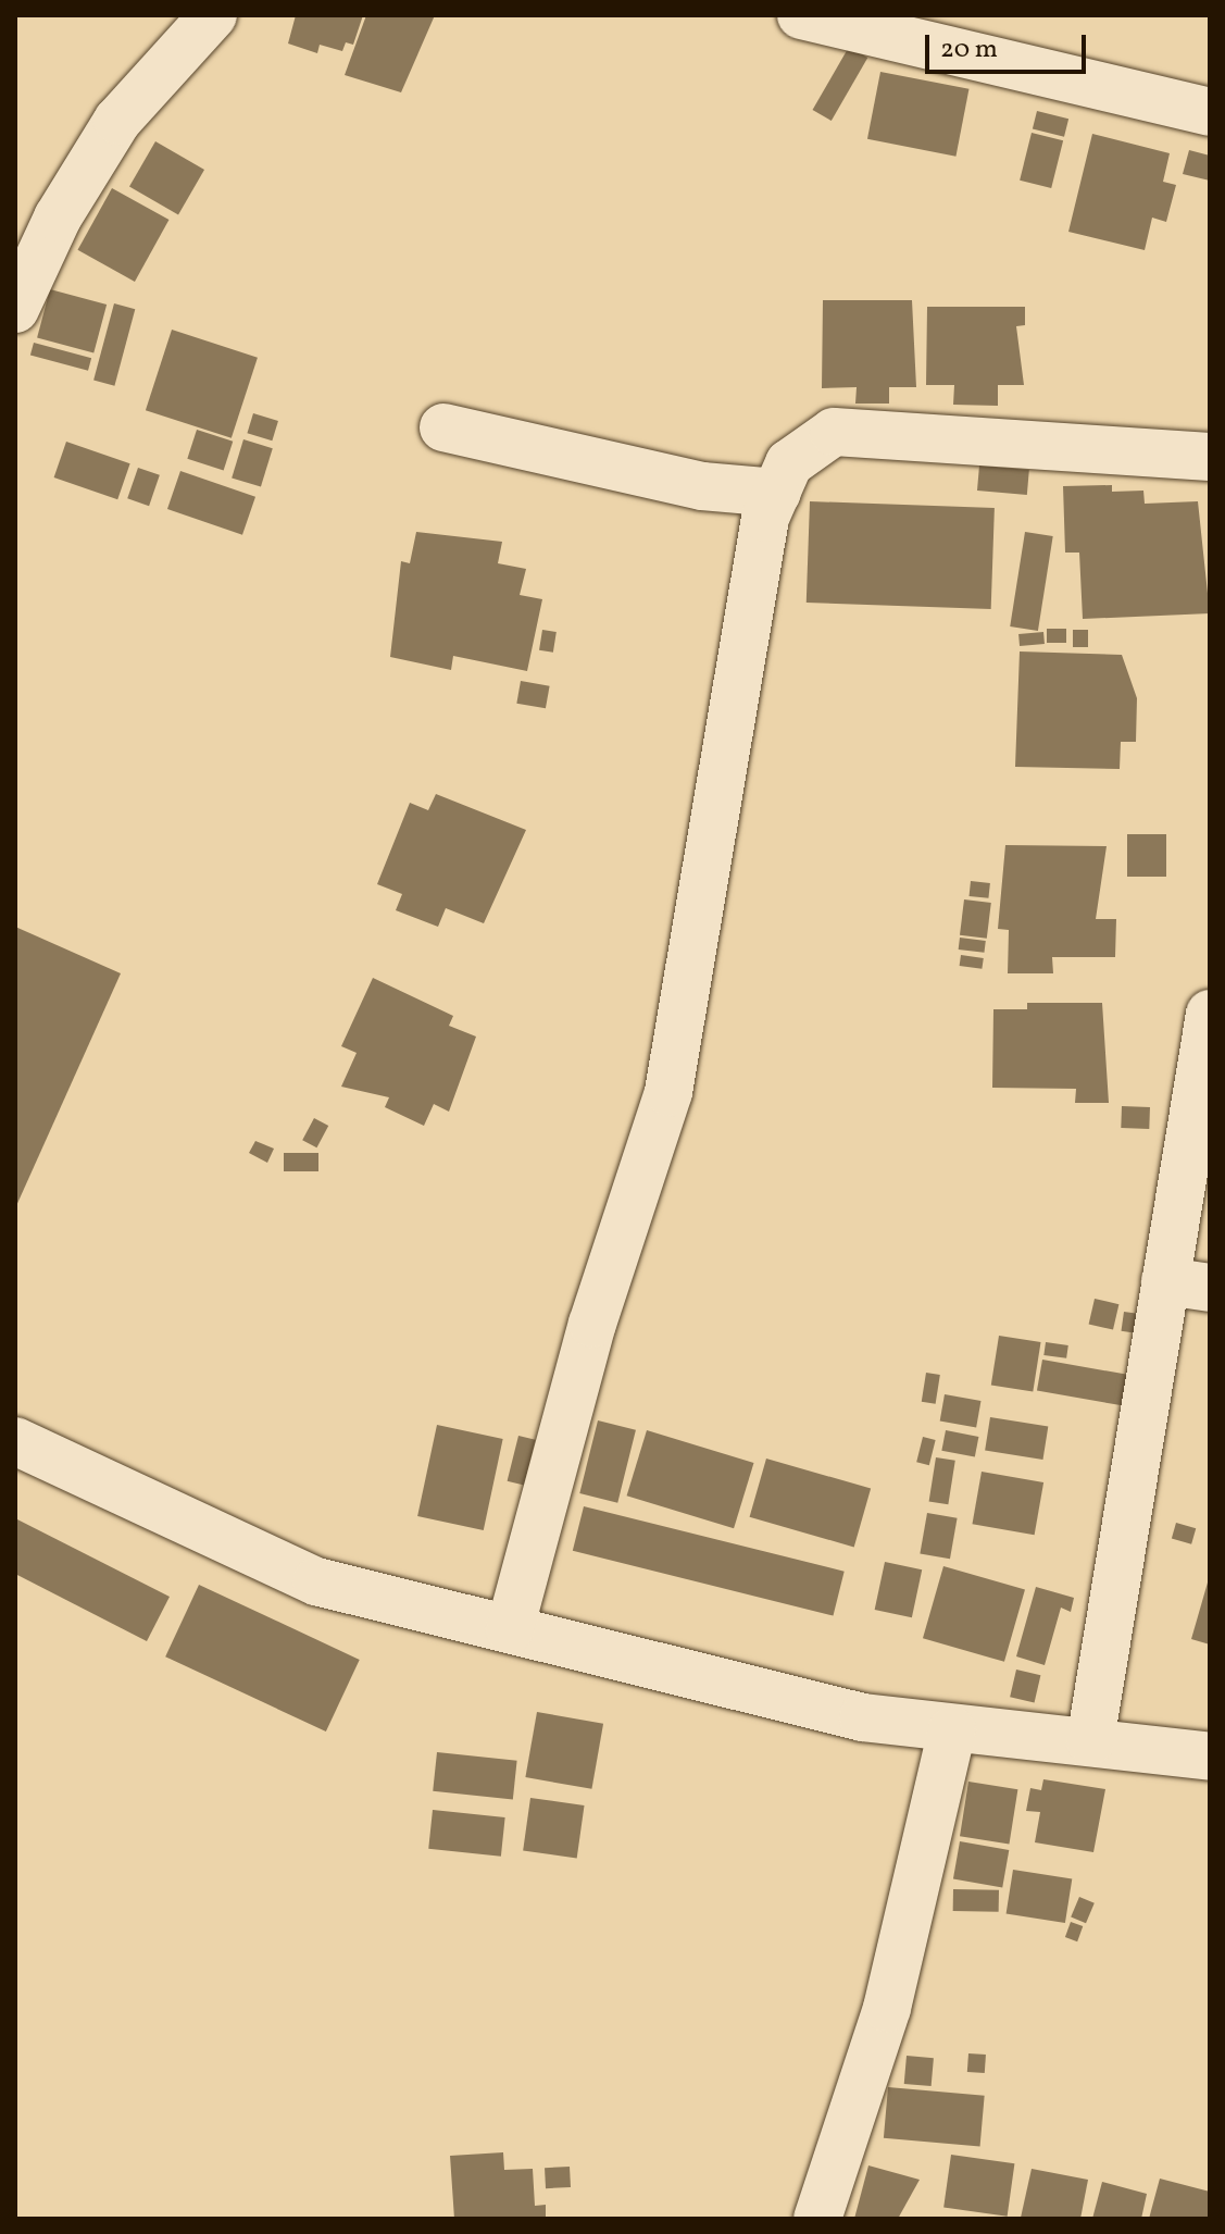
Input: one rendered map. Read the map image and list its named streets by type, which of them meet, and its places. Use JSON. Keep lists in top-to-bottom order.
{
  "scale_bar": "20 m"
}
